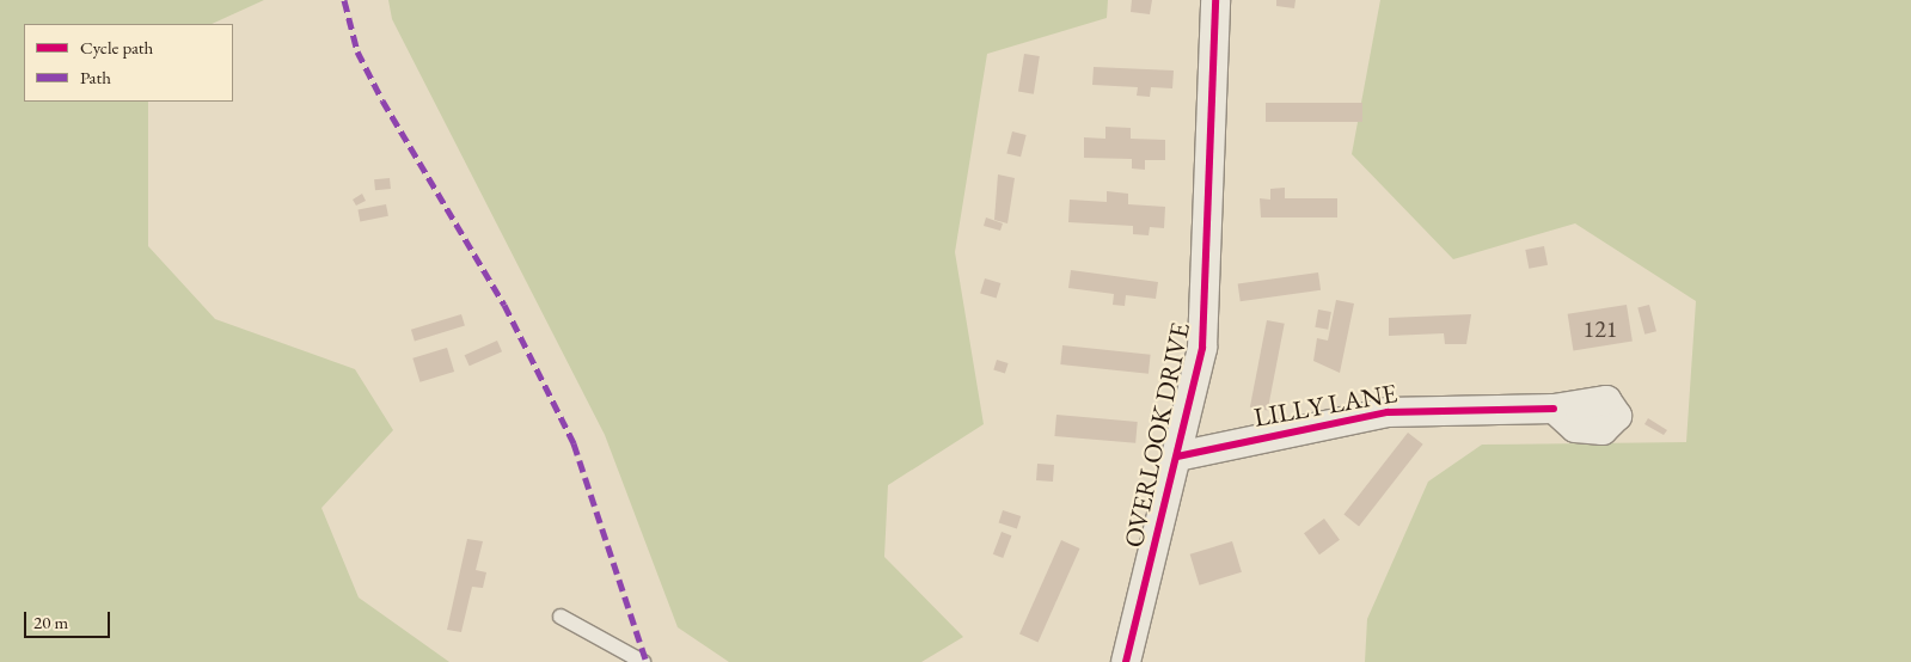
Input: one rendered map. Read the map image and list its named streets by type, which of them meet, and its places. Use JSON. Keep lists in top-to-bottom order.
{
  "streets": {
    "street": ["LILLY LANE", "OVERLOOK DRIVE"]
  },
  "crossings": [
    ["LILLY LANE", "OVERLOOK DRIVE"]
  ],
  "house_numbers": ["121"],
  "legend": ["Cycle path", "Path"],
  "scale_bar": "20 m"
}
